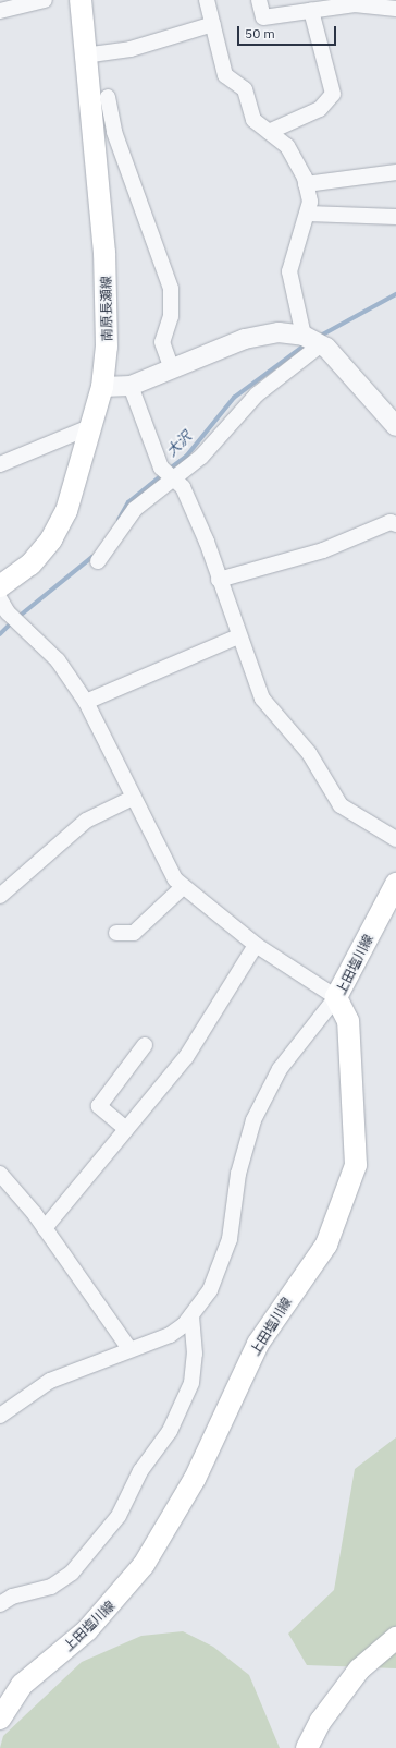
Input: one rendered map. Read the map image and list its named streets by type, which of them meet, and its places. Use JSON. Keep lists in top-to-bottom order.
{
  "streets": {
    "main road": ["南原長瀬線", "上田塩川線"]
  },
  "water": ["大沢"],
  "scale_bar": "50 m"
}
